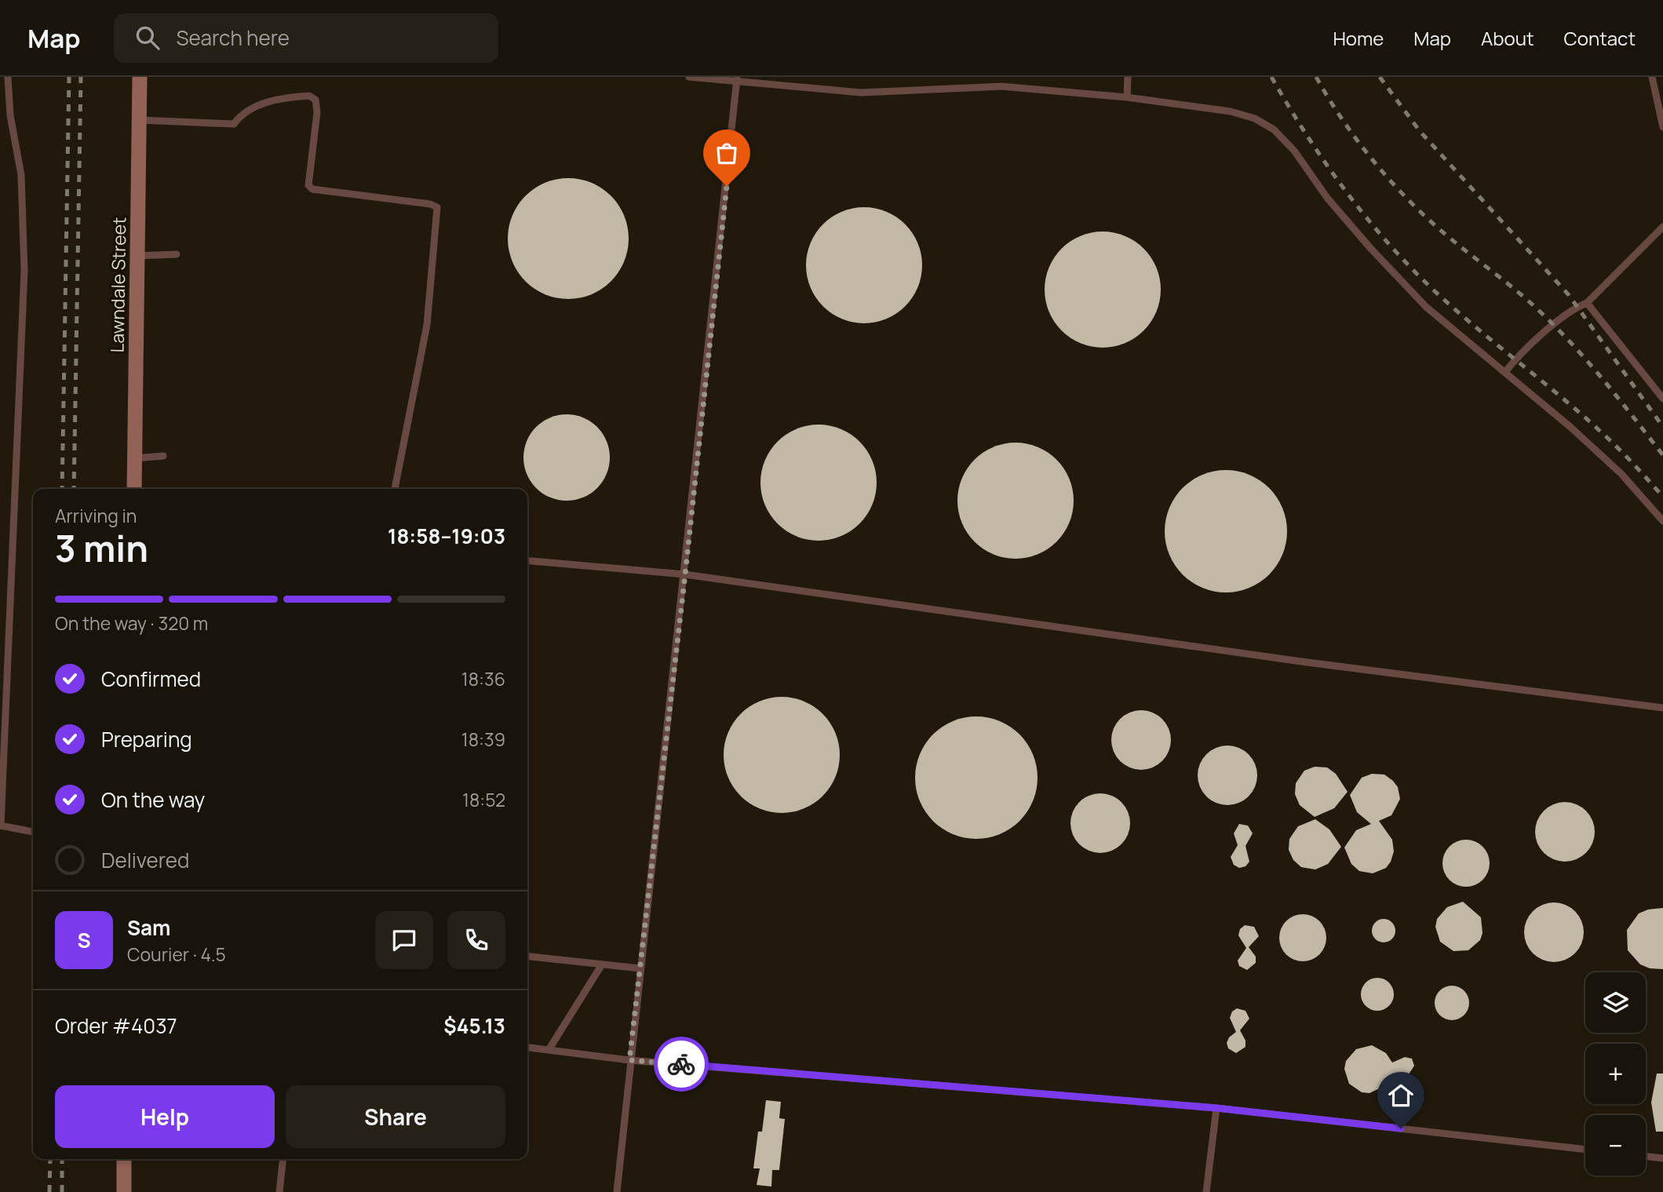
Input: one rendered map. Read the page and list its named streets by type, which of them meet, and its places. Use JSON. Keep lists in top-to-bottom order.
{
  "streets": {
    "main road": ["Lawndale Street"]
  },
  "page": {
    "header": "Map",
    "search": "Search here",
    "nav": [
      "Home",
      "Map",
      "About",
      "Contact"
    ],
    "heading": ["3 min", "Arriving in", "18:58–19:03"],
    "panel": [
      "Sam",
      "Courier · 4.5",
      "Order #4037",
      "$45.13"
    ],
    "bar": "On the way · 320 m",
    "list": [
      ["Confirmed", "18:36"],
      ["Preparing", "18:39"],
      ["On the way", "18:52"],
      "Delivered"
    ],
    "round": "S",
    "map_buttons": ["+", "−"],
    "buttons": ["Help", "Share"]
  }
}
